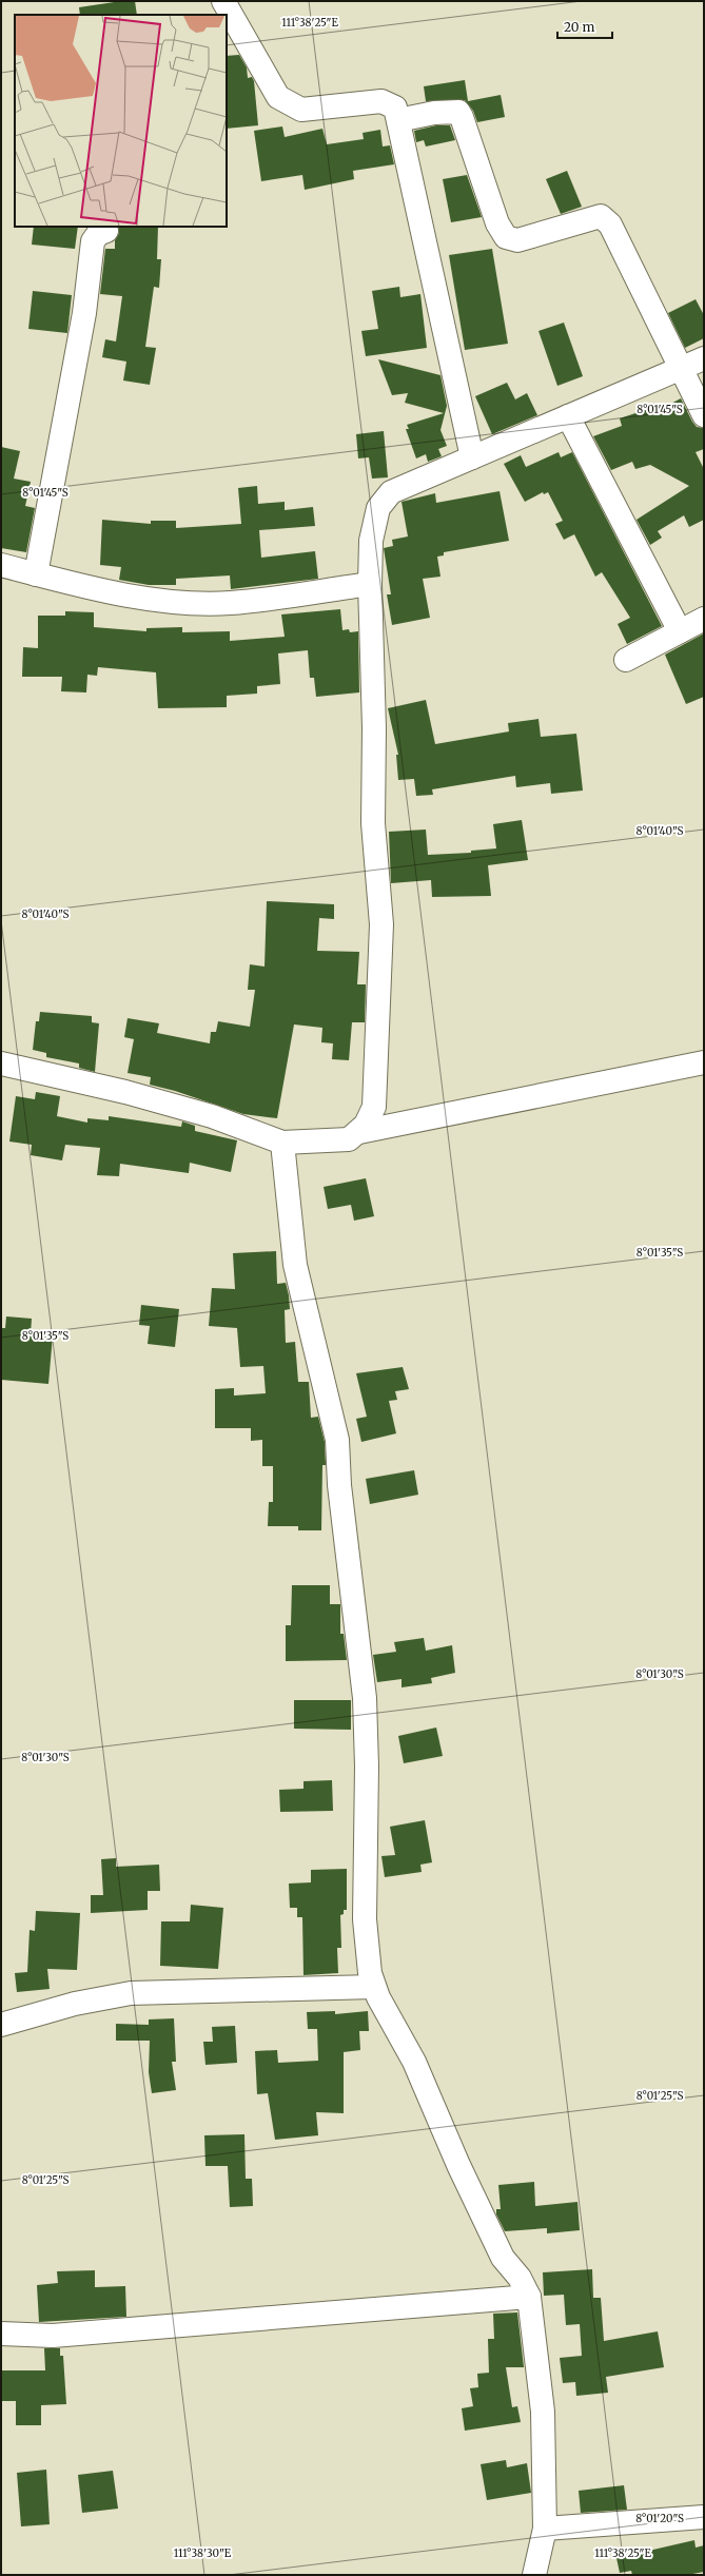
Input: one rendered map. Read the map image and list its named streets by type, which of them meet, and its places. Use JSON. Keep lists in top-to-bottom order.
{
  "scale_bar": "20 m",
  "coordinates": [
    "111°38'25\"E",
    "8°01'45\"S",
    "8°01'40\"S",
    "8°01'35\"S",
    "8°01'30\"S",
    "8°01'25\"S",
    "8°01'20\"S",
    "111°38'30\"E"
  ]
}
